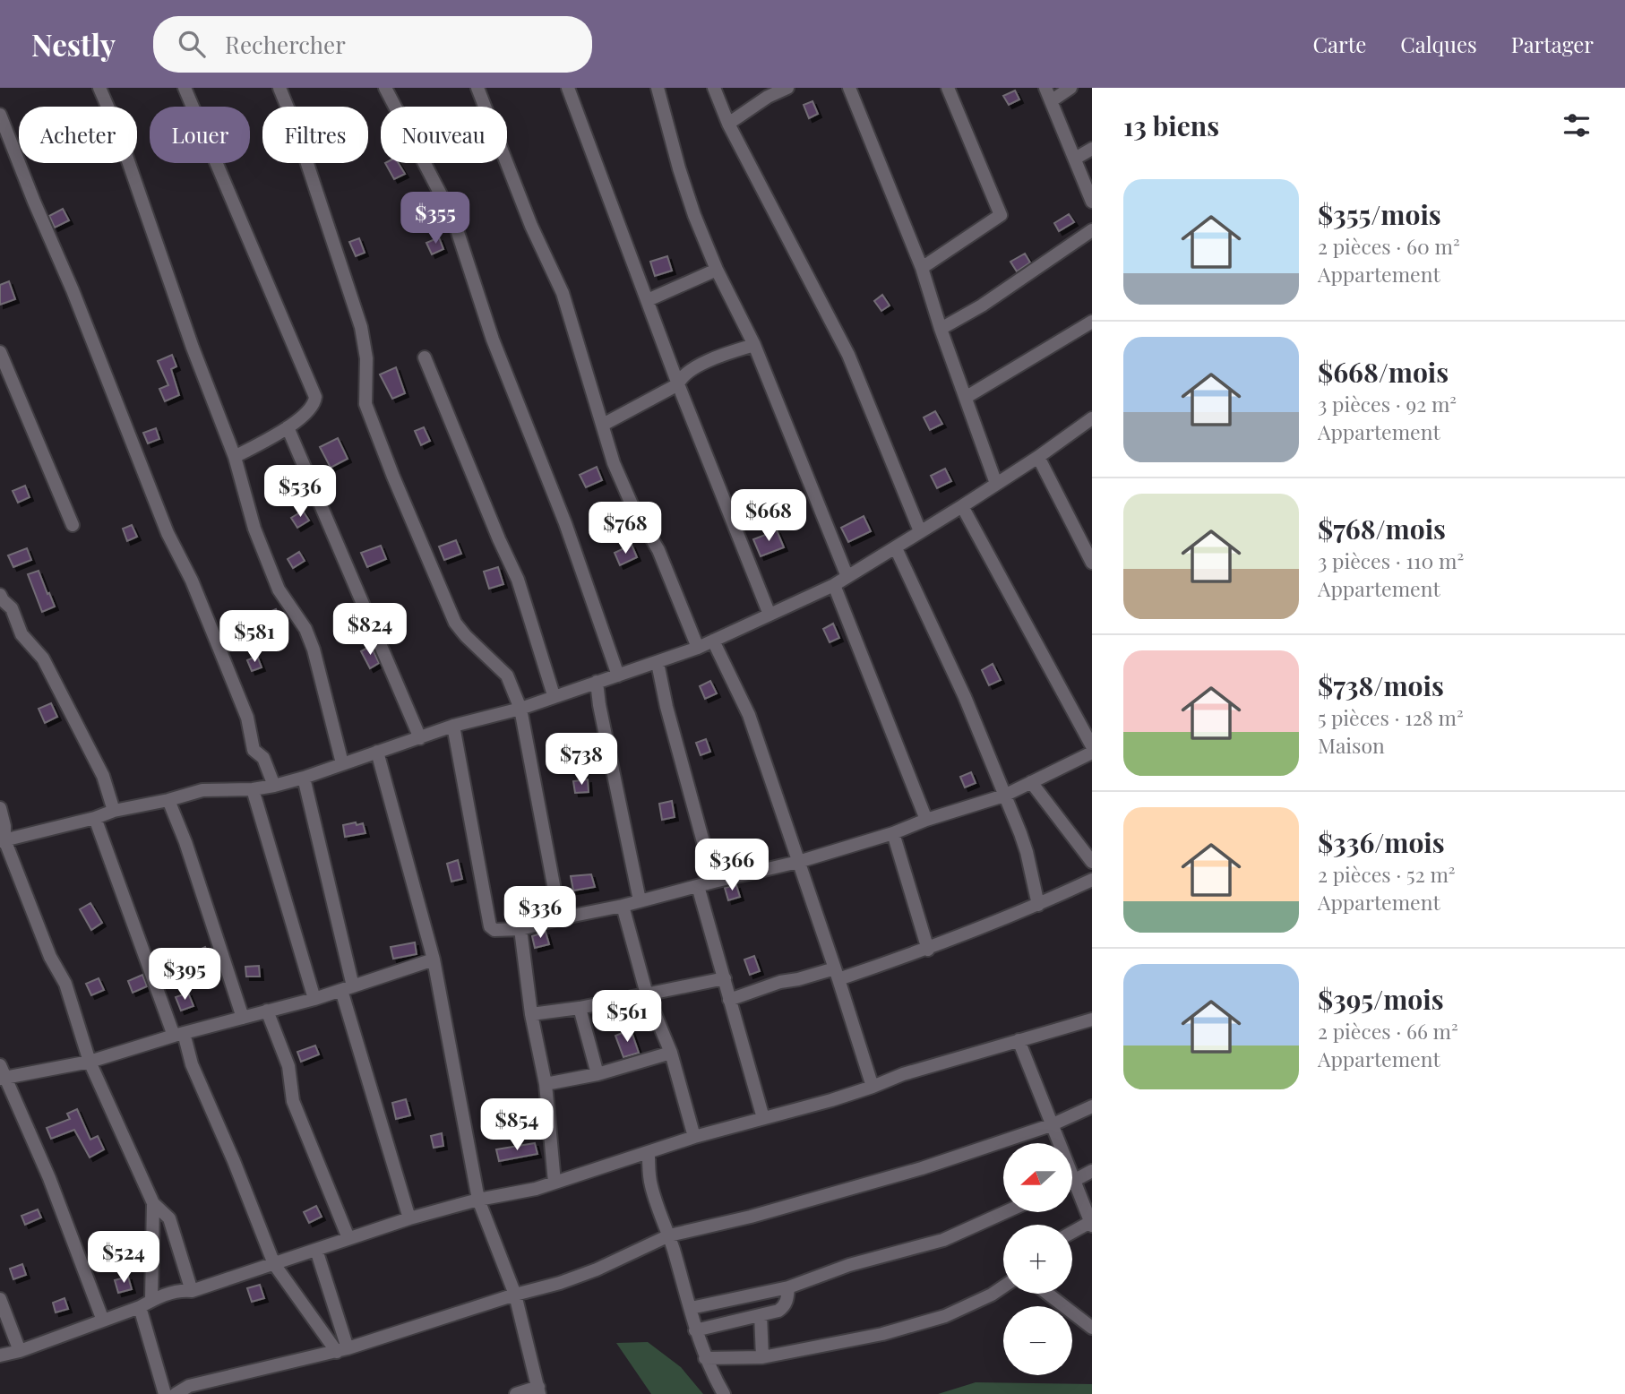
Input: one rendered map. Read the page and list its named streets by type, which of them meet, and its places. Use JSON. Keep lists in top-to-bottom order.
{
  "north": "left",
  "page": {
    "header": "Nestly",
    "search": "Rechercher",
    "nav": ["Carte", "Calques", "Partager"],
    "heading": "13 biens",
    "chip": [
      "Acheter",
      "Louer",
      "Filtres",
      "Nouveau"
    ],
    "list": [
      {
        "name": "$355/mois",
        "note": "2 pièces · 60 m² · Appartement"
      },
      {
        "name": "$668/mois",
        "note": "3 pièces · 92 m² · Appartement"
      },
      {
        "name": "$768/mois",
        "note": "3 pièces · 110 m² · Appartement"
      },
      {
        "name": "$738/mois",
        "note": "5 pièces · 128 m² · Maison"
      },
      {
        "name": "$336/mois",
        "note": "2 pièces · 52 m² · Appartement"
      },
      {
        "name": "$395/mois",
        "note": "2 pièces · 66 m² · Appartement"
      }
    ],
    "price": [
      "$355",
      "$536",
      "$668",
      "$768",
      "$824",
      "$581",
      "$738",
      "$366",
      "$336",
      "$395",
      "$561",
      "$854",
      "$524"
    ],
    "map_buttons": ["+", "−"]
  }
}
